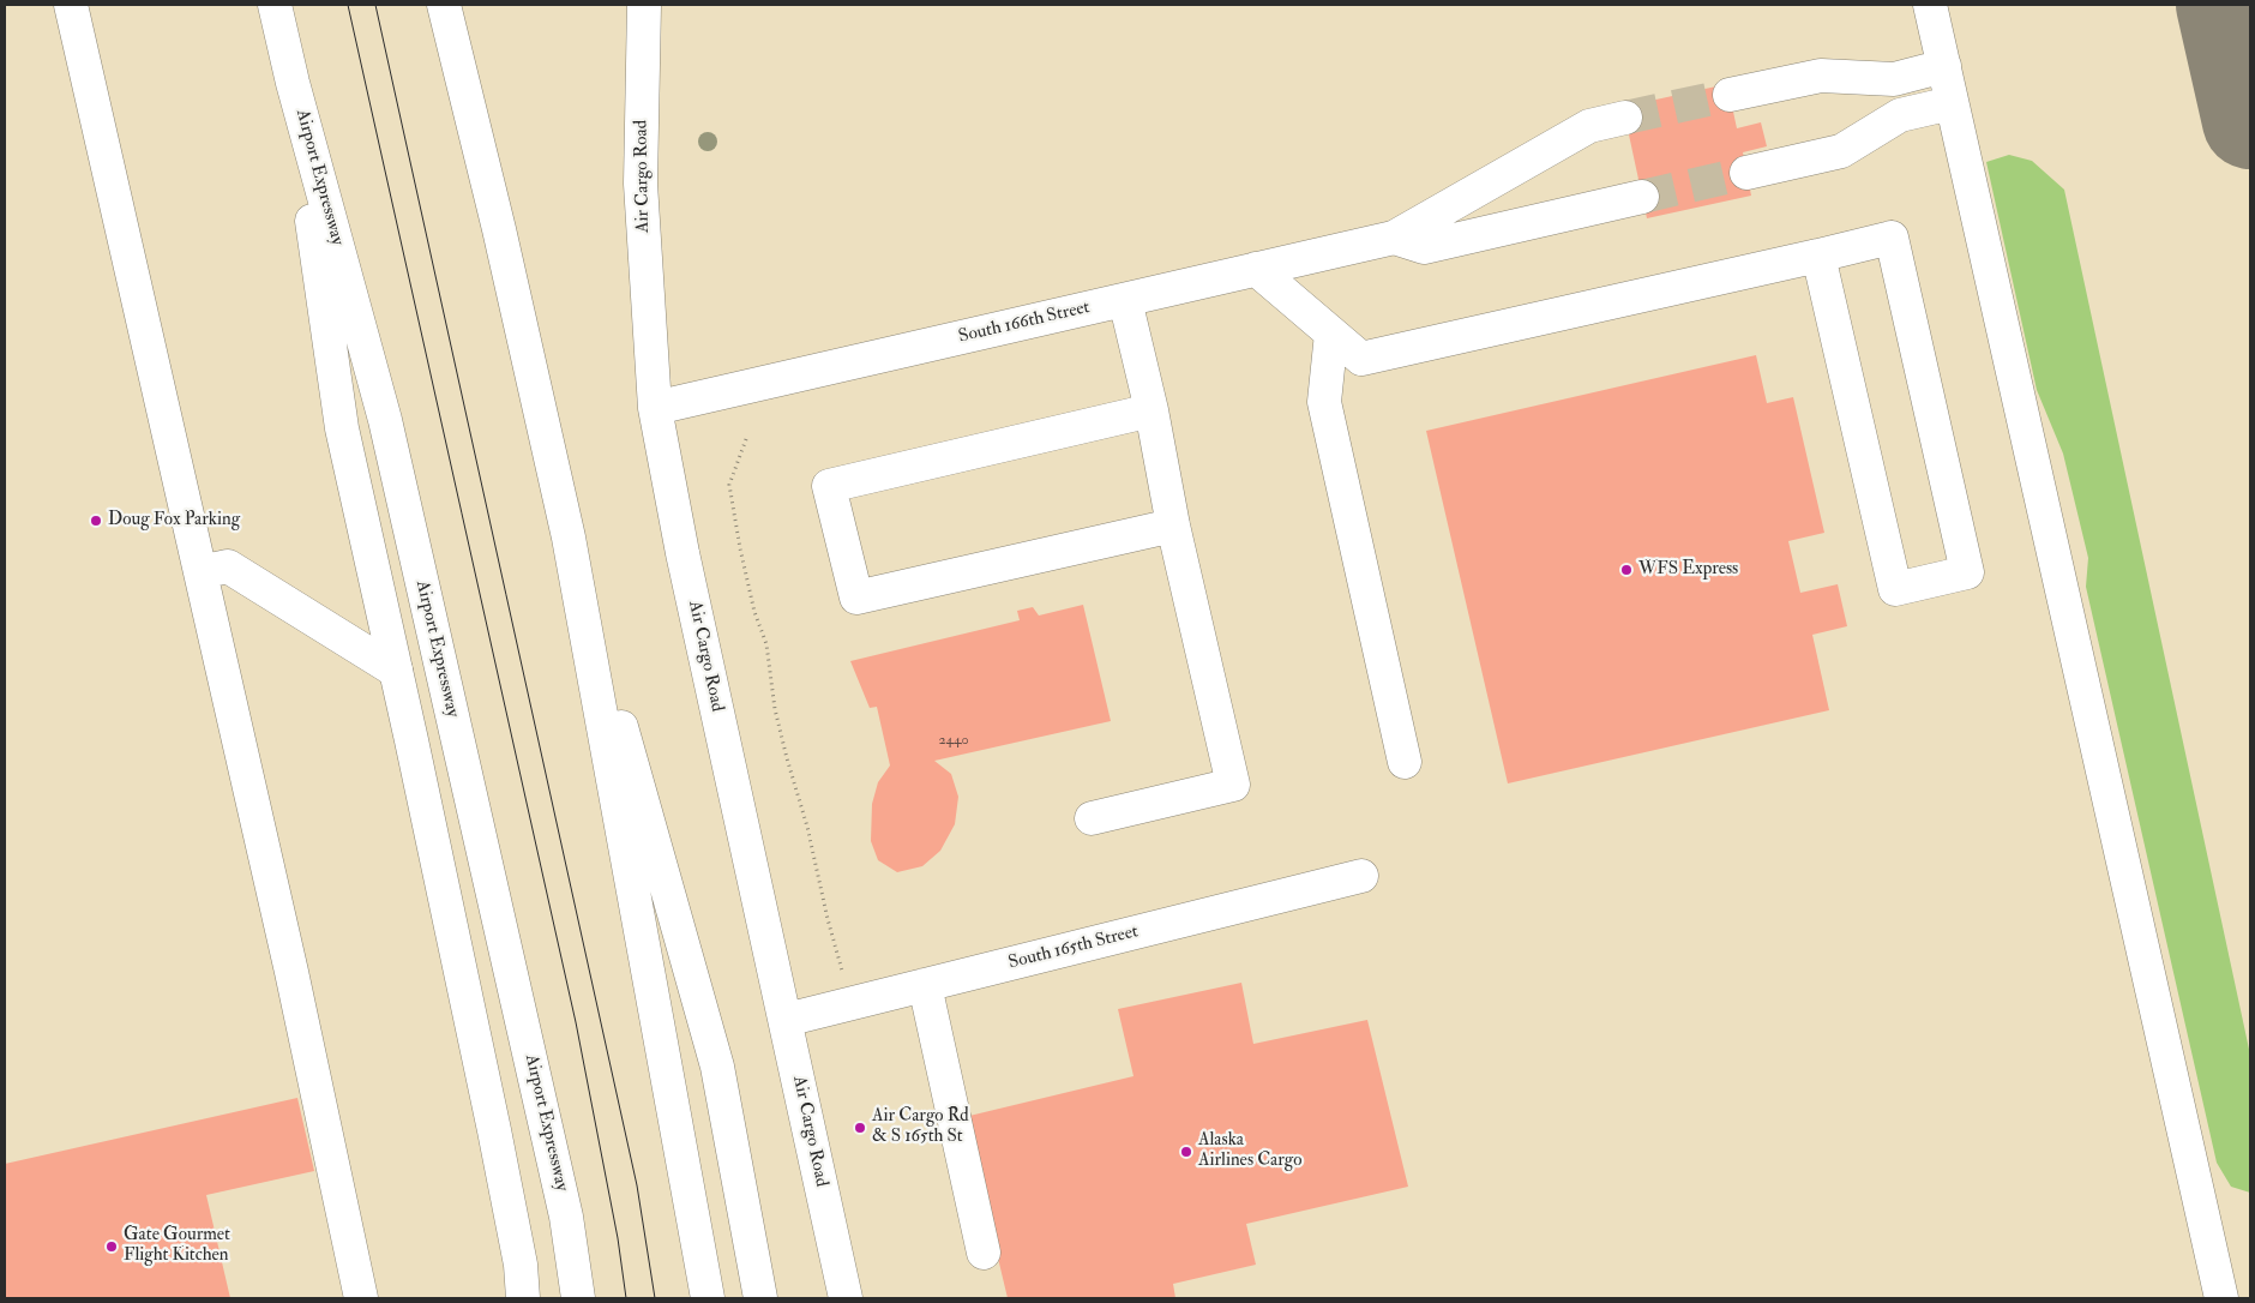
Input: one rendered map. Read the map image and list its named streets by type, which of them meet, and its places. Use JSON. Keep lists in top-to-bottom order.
{
  "streets": {
    "main road": [
      "Air Cargo Road",
      "Airport Expressway",
      "South 166th Street",
      "South 165th Street"
    ]
  },
  "crossings": [
    ["Air Cargo Road", "South 166th Street"],
    ["Air Cargo Road", "South 165th Street"]
  ],
  "places": [
    "Doug Fox Parking",
    "WFS Express",
    "Air Cargo Rd & S 165th St",
    "Alaska Airlines Cargo",
    "Gate Gourmet Flight Kitchen"
  ],
  "house_numbers": ["2440"]
}
